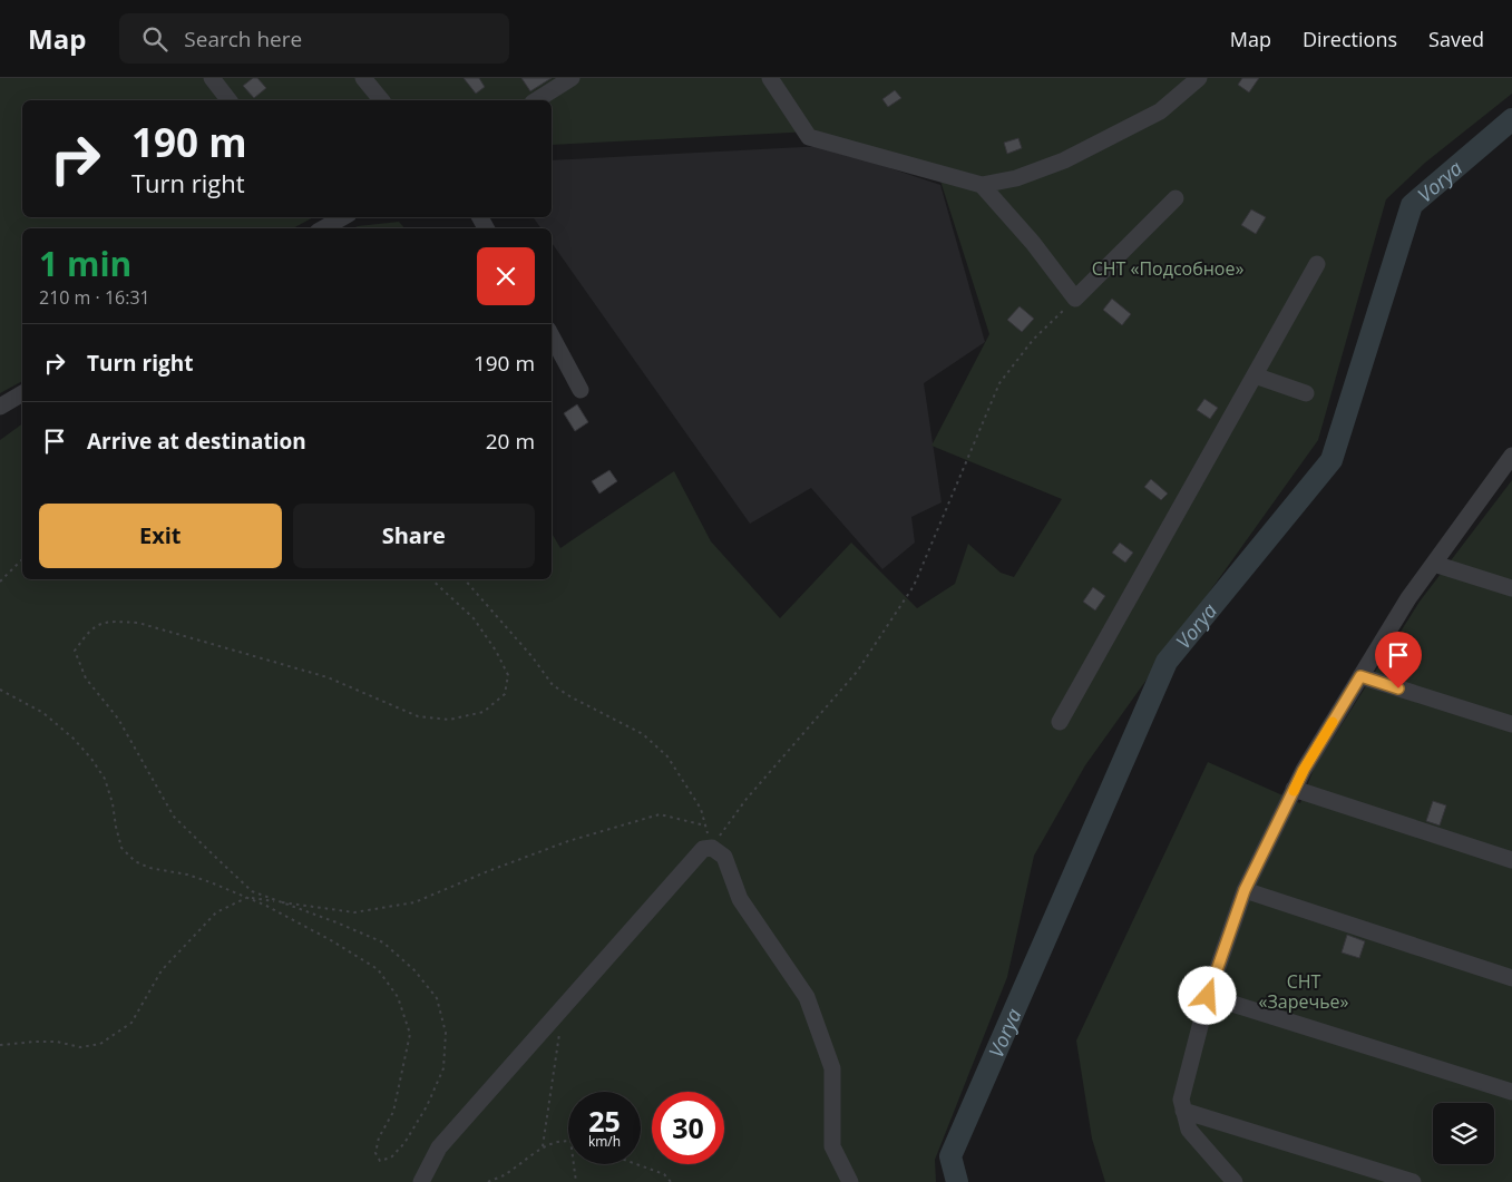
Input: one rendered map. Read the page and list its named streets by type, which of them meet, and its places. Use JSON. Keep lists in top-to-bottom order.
{
  "water": ["Vorya"],
  "parks": ["СНТ «Подсобное»", "СНТ «Заречье»"],
  "page": {
    "header": "Map",
    "search": "Search here",
    "nav": ["Map", "Directions", "Saved"],
    "turn": ["190 m", "Turn right"],
    "heading": ["1 min", "210 m · 16:31"],
    "list": [
      {
        "name": "Turn right",
        "value": "190 m"
      },
      {
        "name": "Arrive at destination",
        "value": "20 m"
      }
    ],
    "buttons": ["Exit", "Share"],
    "speed": "25 km/h",
    "limit": "30"
  }
}
